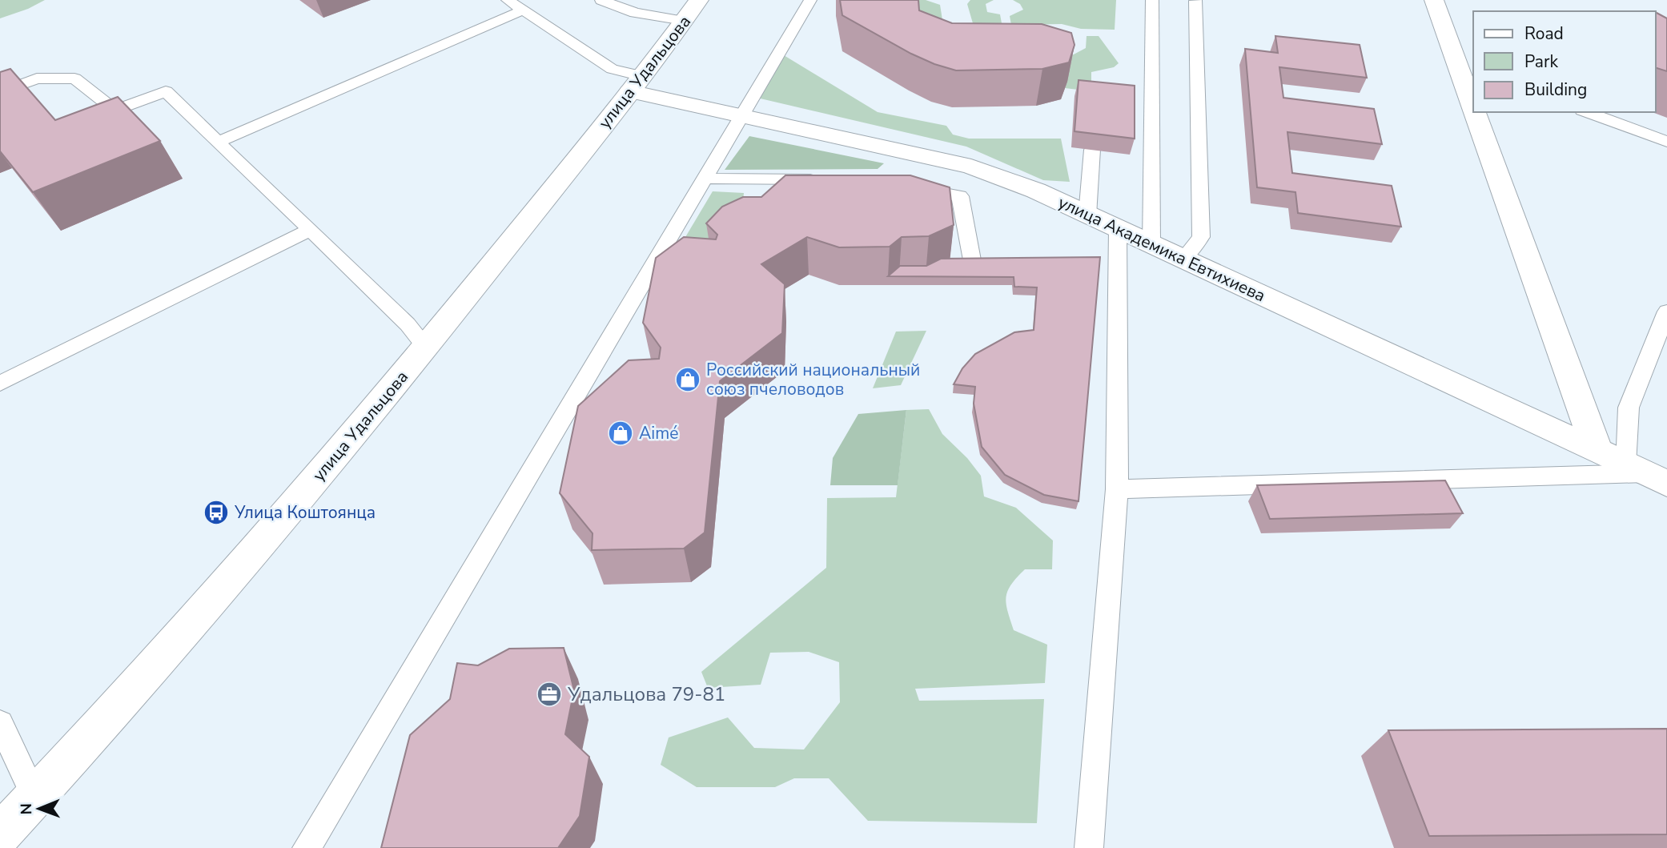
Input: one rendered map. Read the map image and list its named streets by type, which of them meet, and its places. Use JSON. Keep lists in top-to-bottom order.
{
  "streets": {
    "street": ["улица Удальцова", "улица Академика Евтихиева"]
  },
  "crossings": [
    ["улица Удальцова", "улица Академика Евтихиева"]
  ],
  "places": {
    "shop": ["Российский национальный союз пчеловодов", "Aimé"],
    "bus stop": ["Улица Коштоянца"],
    "office": ["Удальцова 79-81"]
  },
  "legend": ["Road", "Park", "Building"],
  "north": "left"
}
